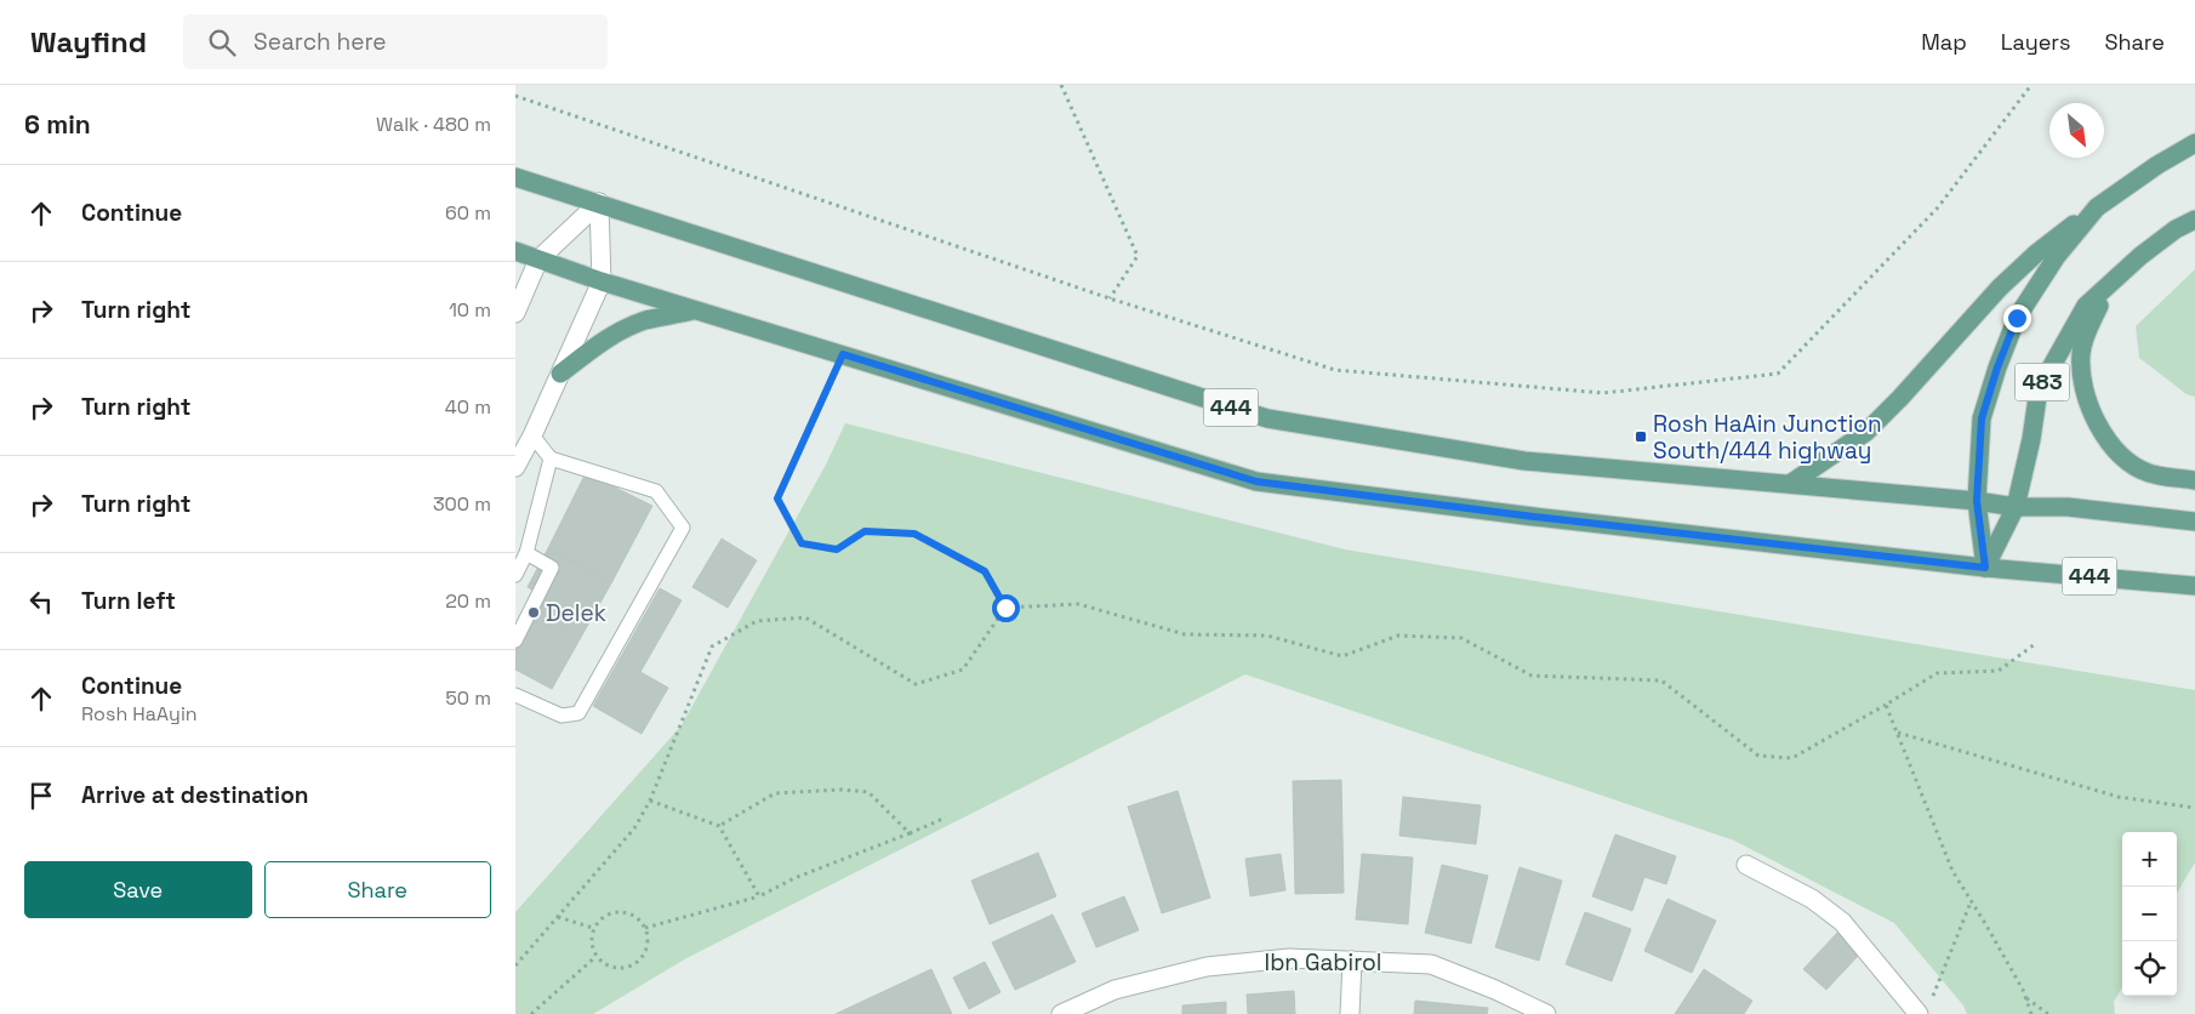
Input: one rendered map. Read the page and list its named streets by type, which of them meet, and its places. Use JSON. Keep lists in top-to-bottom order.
{
  "streets": {
    "main road": ["483", "444"],
    "street": ["Ibn Gabirol"]
  },
  "crossings": [
    ["483", "444"]
  ],
  "places": {
    "transit": ["Rosh HaAin Junction South/444 highway"],
    "other": ["Delek"]
  },
  "north": "bottom right",
  "page": {
    "header": "Wayfind",
    "search": "Search here",
    "nav": ["Map", "Layers", "Share"],
    "heading": ["6 min", "Walk · 480 m"],
    "list": [
      ["Continue", "60 m"],
      ["Turn right", "10 m"],
      ["Turn right", "40 m"],
      ["Turn right", "300 m"],
      ["Turn left", "20 m"],
      ["Continue", "Rosh HaAyin", "50 m"],
      "Arrive at destination"
    ],
    "map_buttons": ["+", "−"],
    "buttons": ["Save", "Share"]
  }
}
